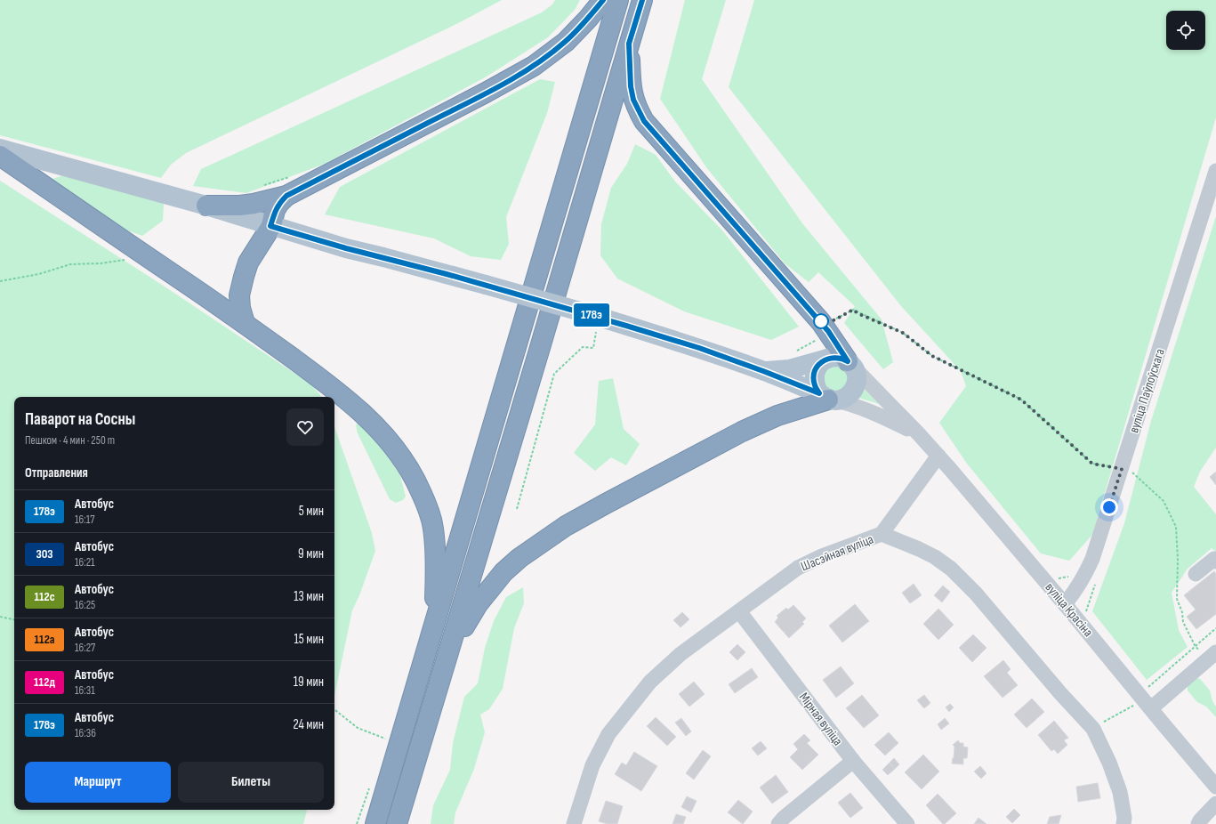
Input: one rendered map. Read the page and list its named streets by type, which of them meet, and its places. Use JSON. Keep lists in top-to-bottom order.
{
  "streets": {
    "street": [
      "вуліца Паўлоўскага",
      "Шасэйная вуліца",
      "вуліца Красіна",
      "Мірная вуліца"
    ]
  },
  "crossings": [
    ["вуліца Паўлоўскага", "вуліца Красіна"],
    ["Шасэйная вуліца", "Мірная вуліца"]
  ],
  "lines": ["bus line 178э"],
  "page": {
    "on_map": "178э",
    "heading": [
      ["Паварот на Сосны", "Пешком · 4 мин · 250 m"],
      "Отправления"
    ],
    "list": [
      {
        "mark": "178э",
        "name": "Автобус",
        "note": "16:17",
        "value": "5 мин"
      },
      {
        "mark": "303",
        "name": "Автобус",
        "note": "16:21",
        "value": "9 мин"
      },
      {
        "mark": "112с",
        "name": "Автобус",
        "note": "16:25",
        "value": "13 мин"
      },
      {
        "mark": "112а",
        "name": "Автобус",
        "note": "16:27",
        "value": "15 мин"
      },
      {
        "mark": "112д",
        "name": "Автобус",
        "note": "16:31",
        "value": "19 мин"
      },
      {
        "mark": "178э",
        "name": "Автобус",
        "note": "16:36",
        "value": "24 мин"
      }
    ],
    "buttons": ["Маршрут", "Билеты"]
  }
}
